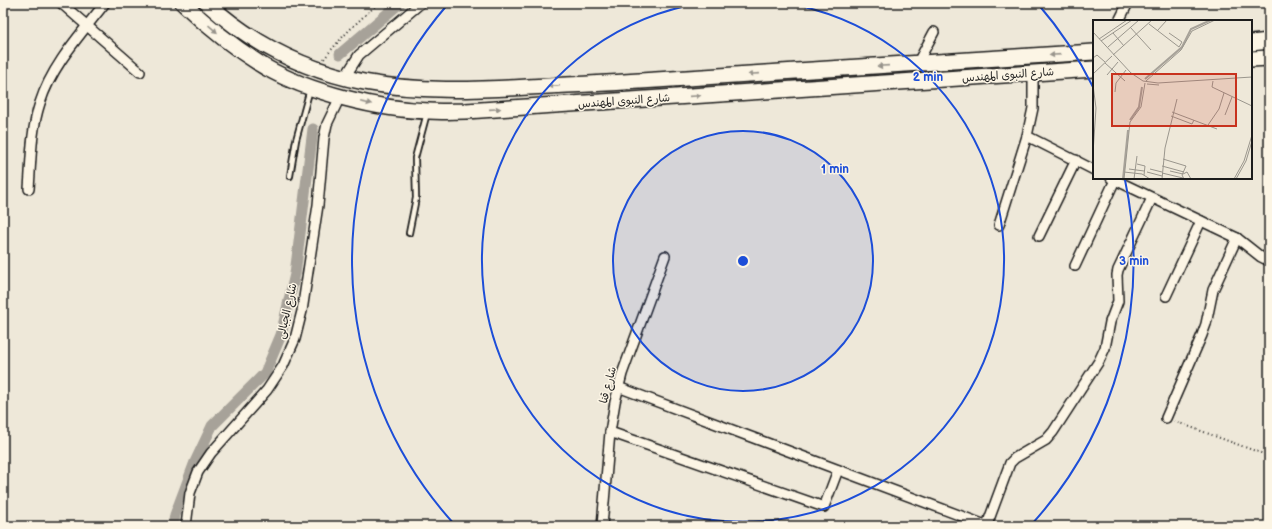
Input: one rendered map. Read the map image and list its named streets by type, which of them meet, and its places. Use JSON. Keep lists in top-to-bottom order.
{
  "streets": {
    "main road": ["شارع النبوى المهندس"],
    "street": ["شارع الجبالى", "شارع قنا"]
  },
  "crossings": [
    ["شارع النبوى المهندس", "شارع الجبالى"]
  ],
  "rings": ["2 min", "1 min", "3 min"]
}
